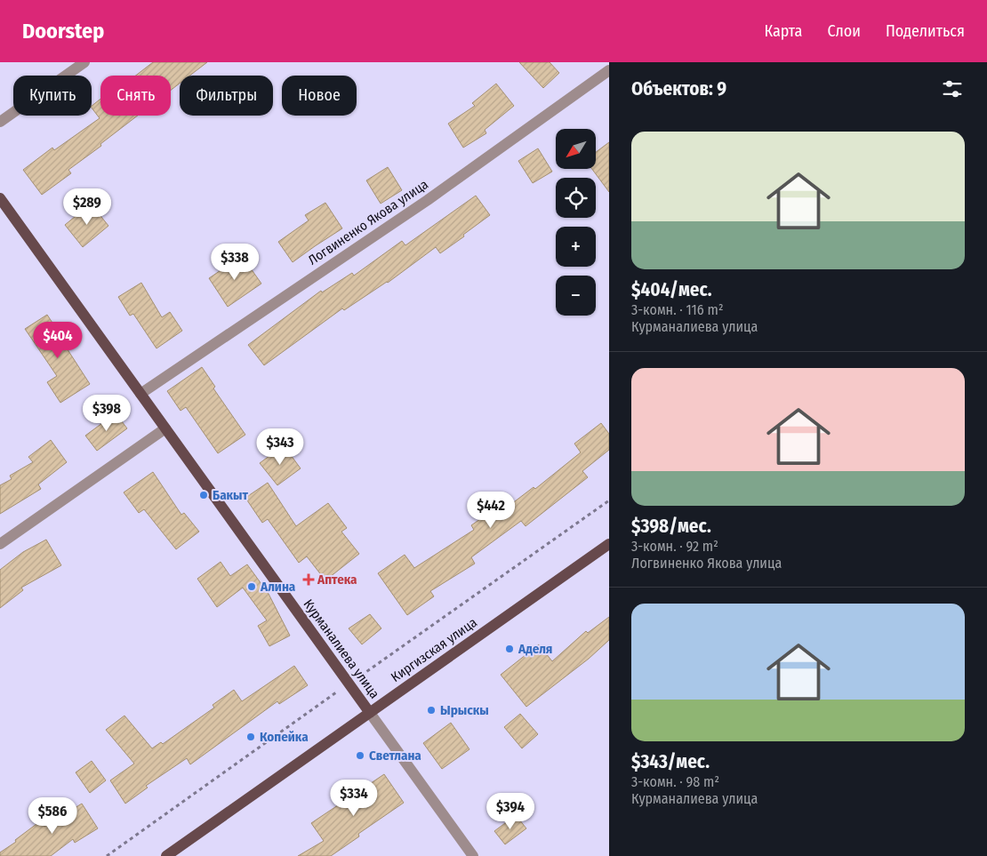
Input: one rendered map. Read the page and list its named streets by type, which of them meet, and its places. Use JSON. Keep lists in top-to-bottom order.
{
  "streets": {
    "main road": ["Курманалиева улица", "Киргизская улица"],
    "street": ["Логвиненко Якова улица"]
  },
  "crossings": [
    ["Логвиненко Якова улица", "Курманалиева улица"],
    ["Курманалиева улица", "Киргизская улица"]
  ],
  "places": {
    "other": [
      "Бакыт",
      "Алина",
      "Аделя",
      "Ырыскы",
      "Копейка",
      "Светлана"
    ],
    "health": ["Аптека"]
  },
  "north": "bottom left",
  "page": {
    "header": "Doorstep",
    "nav": ["Карта", "Слои", "Поделиться"],
    "heading": "Объектов: 9",
    "chip": [
      "Купить",
      "Снять",
      "Фильтры",
      "Новое"
    ],
    "list": [
      {
        "name": "$404/мес.",
        "note": "3-комн. · 116 m² · Курманалиева улица"
      },
      {
        "name": "$398/мес.",
        "note": "3-комн. · 92 m² · Логвиненко Якова улица"
      },
      {
        "name": "$343/мес.",
        "note": "3-комн. · 98 m² · Курманалиева улица"
      }
    ],
    "map_buttons": ["+", "−"],
    "price": [
      "$289",
      "$338",
      "$404",
      "$398",
      "$343",
      "$442",
      "$334",
      "$394",
      "$586"
    ]
  }
}
